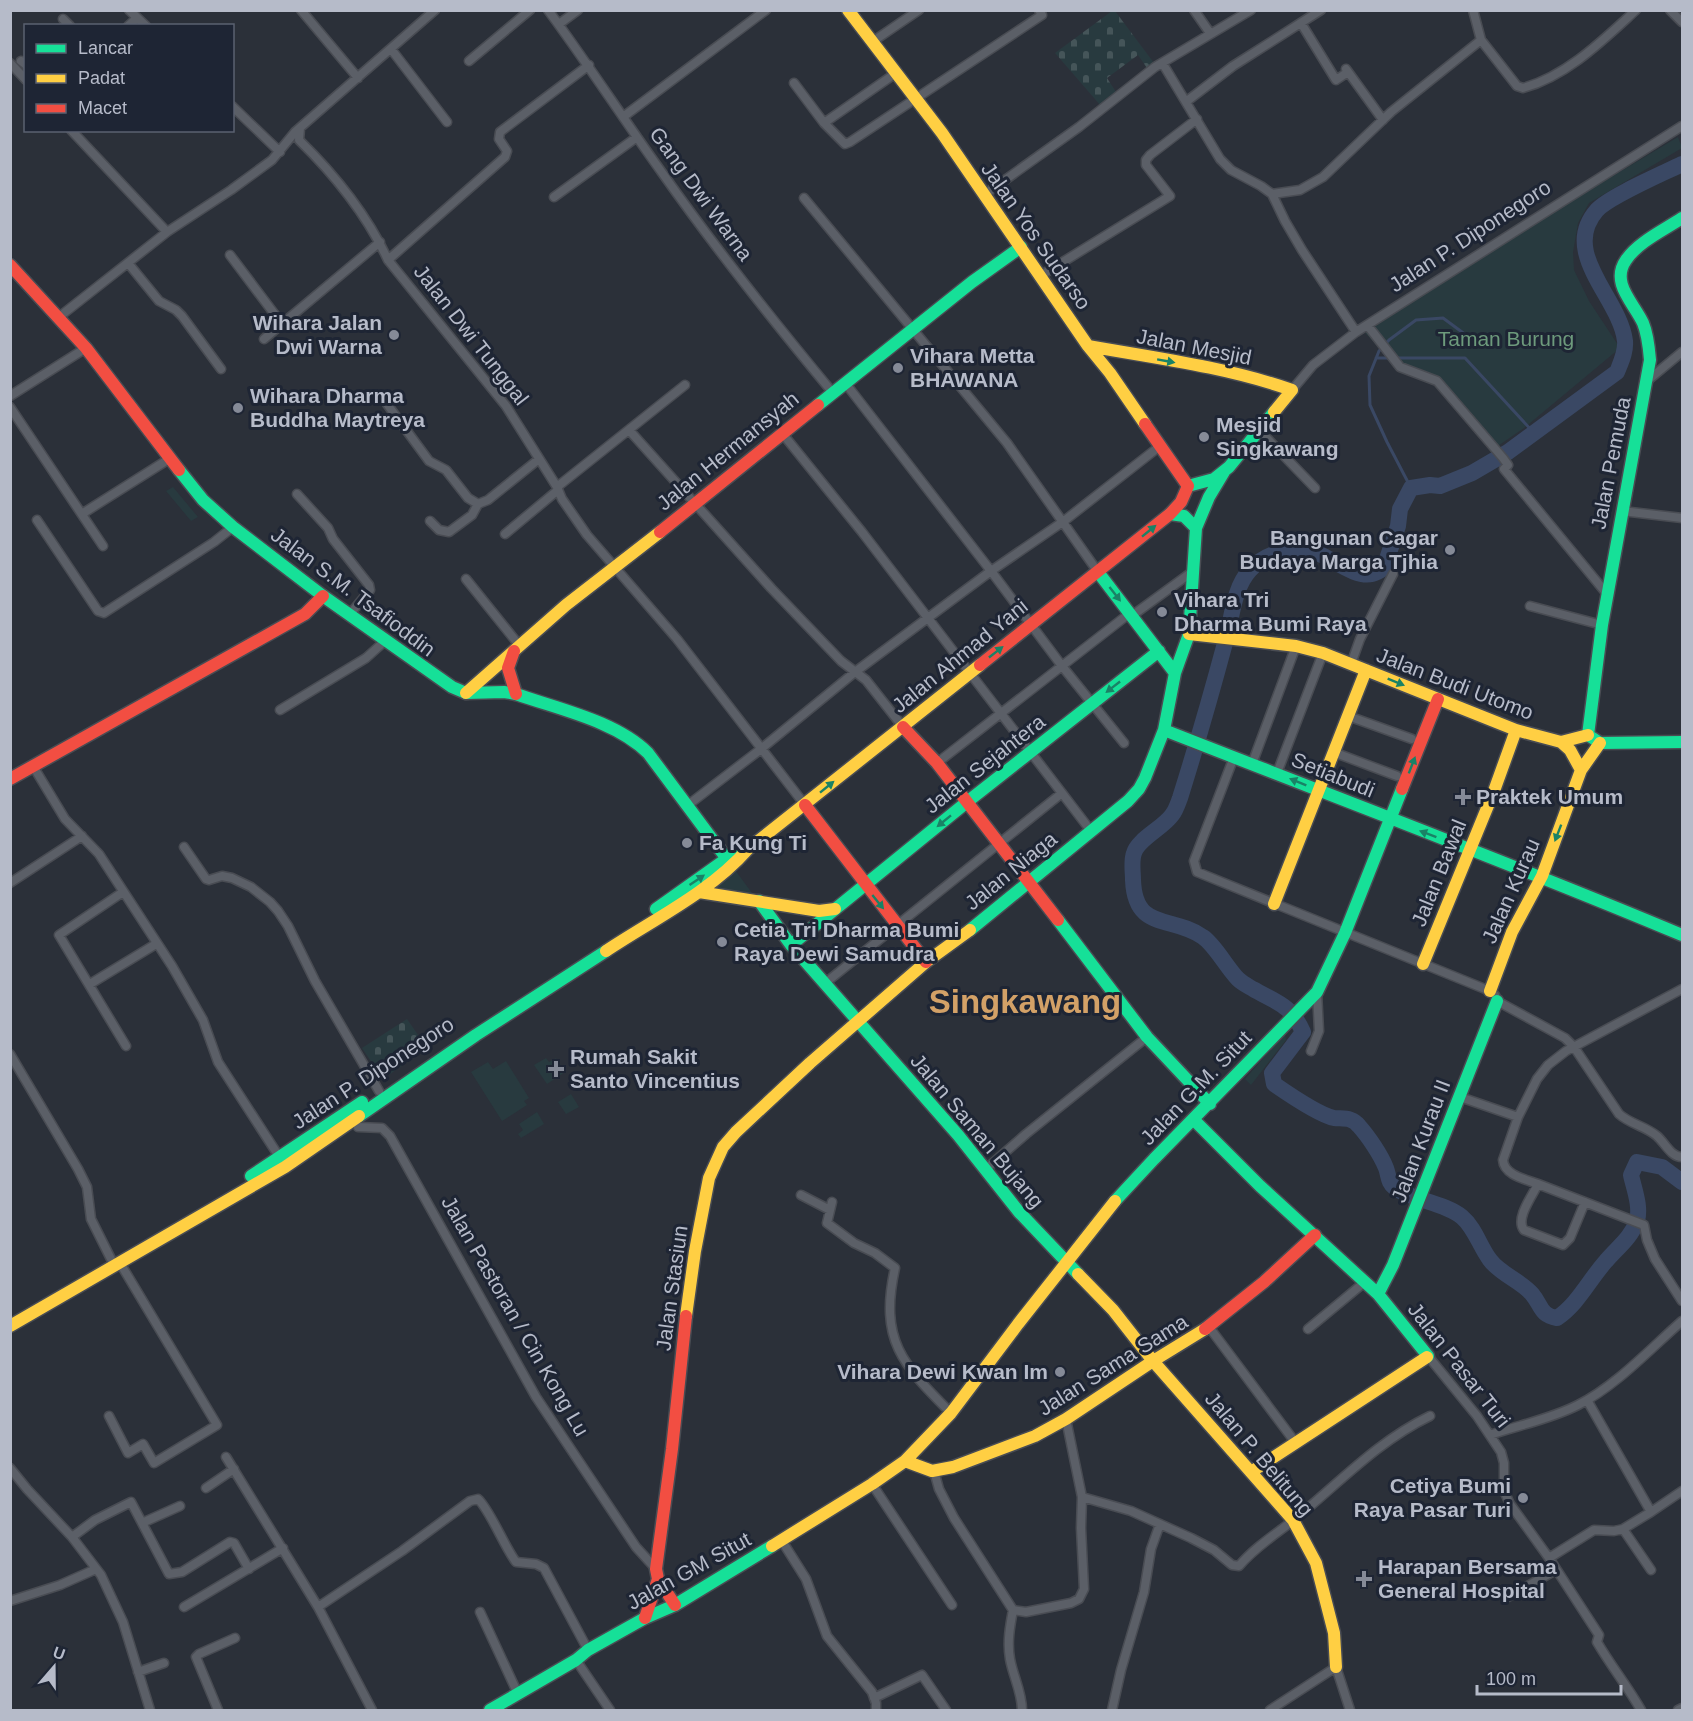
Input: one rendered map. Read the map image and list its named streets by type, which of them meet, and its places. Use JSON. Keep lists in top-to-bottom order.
{
  "streets": {
    "street": [
      "Gang Dwi Warna",
      "Jalan Yos Sudarso",
      "Jalan P. Diponegoro",
      "Jalan Dwi Tunggal",
      "Jalan Mesjid",
      "Jalan Hermansyah",
      "Jalan Pemuda",
      "Jalan S.M. Tsafioddin",
      "Jalan Ahmad Yani",
      "Jalan Budi Utomo",
      "Jalan Sejahtera",
      "Setiabudi",
      "Jalan Niaga",
      "Jalan Bawal",
      "Jalan Kurau",
      "Jalan G.M. Situt",
      "Jalan Saman Bujang",
      "Jalan Kurau II",
      "Jalan Stasiun",
      "Jalan Pastoran / Cin Kong Lu",
      "Jalan Sama Sama",
      "Jalan Pasar Turi",
      "Jalan P. Belitung",
      "Jalan GM Situt"
    ]
  },
  "crossings": [
    ["Gang Dwi Warna", "Jalan Hermansyah"],
    ["Jalan Yos Sudarso", "Jalan Mesjid"],
    ["Jalan Yos Sudarso", "Jalan Hermansyah"],
    ["Jalan Yos Sudarso", "Jalan Ahmad Yani"],
    ["Jalan P. Diponegoro", "Jalan Mesjid"],
    ["Jalan P. Diponegoro", "Jalan S.M. Tsafioddin"],
    ["Jalan P. Diponegoro", "Jalan Ahmad Yani"],
    ["Jalan Dwi Tunggal", "Jalan Hermansyah"],
    ["Jalan Dwi Tunggal", "Jalan Ahmad Yani"],
    ["Jalan Hermansyah", "Jalan S.M. Tsafioddin"],
    ["Jalan Pemuda", "Jalan Budi Utomo"],
    ["Jalan Budi Utomo", "Jalan Bawal"],
    ["Jalan Budi Utomo", "Jalan G.M. Situt"],
    ["Jalan Sejahtera", "Jalan Saman Bujang"],
    ["Setiabudi", "Jalan Niaga"],
    ["Setiabudi", "Jalan Bawal"],
    ["Setiabudi", "Jalan Kurau"],
    ["Setiabudi", "Jalan G.M. Situt"],
    ["Jalan Niaga", "Jalan Saman Bujang"],
    ["Jalan Niaga", "Jalan Stasiun"],
    ["Jalan Kurau", "Jalan Kurau II"],
    ["Jalan G.M. Situt", "Jalan Saman Bujang"],
    ["Jalan G.M. Situt", "Jalan Pasar Turi"],
    ["Jalan G.M. Situt", "Jalan P. Belitung"],
    ["Jalan G.M. Situt", "Jalan GM Situt"],
    ["Jalan Saman Bujang", "Jalan Stasiun"],
    ["Jalan Saman Bujang", "Jalan P. Belitung"],
    ["Jalan Kurau II", "Jalan Pasar Turi"],
    ["Jalan Stasiun", "Jalan Pastoran / Cin Kong Lu"],
    ["Jalan Stasiun", "Jalan GM Situt"],
    ["Jalan Sama Sama", "Jalan Pasar Turi"],
    ["Jalan Sama Sama", "Jalan P. Belitung"]
  ],
  "one_way": ["Jalan Mesjid", "Jalan Kurau"],
  "districts": ["Singkawang"],
  "parks": ["Taman Burung"],
  "places": {
    "other": [
      "Wihara Jalan Dwi Warna",
      "Vihara Metta BHAWANA",
      "Wihara Dharma Buddha Maytreya",
      "Mesjid Singkawang",
      "Bangunan Cagar Budaya Marga Tjhia",
      "Vihara Tri Dharma Bumi Raya",
      "Fa Kung Ti",
      "Cetia Tri Dharma Bumi Raya Dewi Samudra",
      "Vihara Dewi Kwan Im",
      "Cetiya Bumi Raya Pasar Turi"
    ],
    "health": ["Praktek Umum", "Rumah Sakit Santo Vincentius", "Harapan Bersama General Hospital"]
  },
  "legend": ["Lancar", "Padat", "Macet"],
  "scale_bar": "100 m",
  "north": "top"
}
